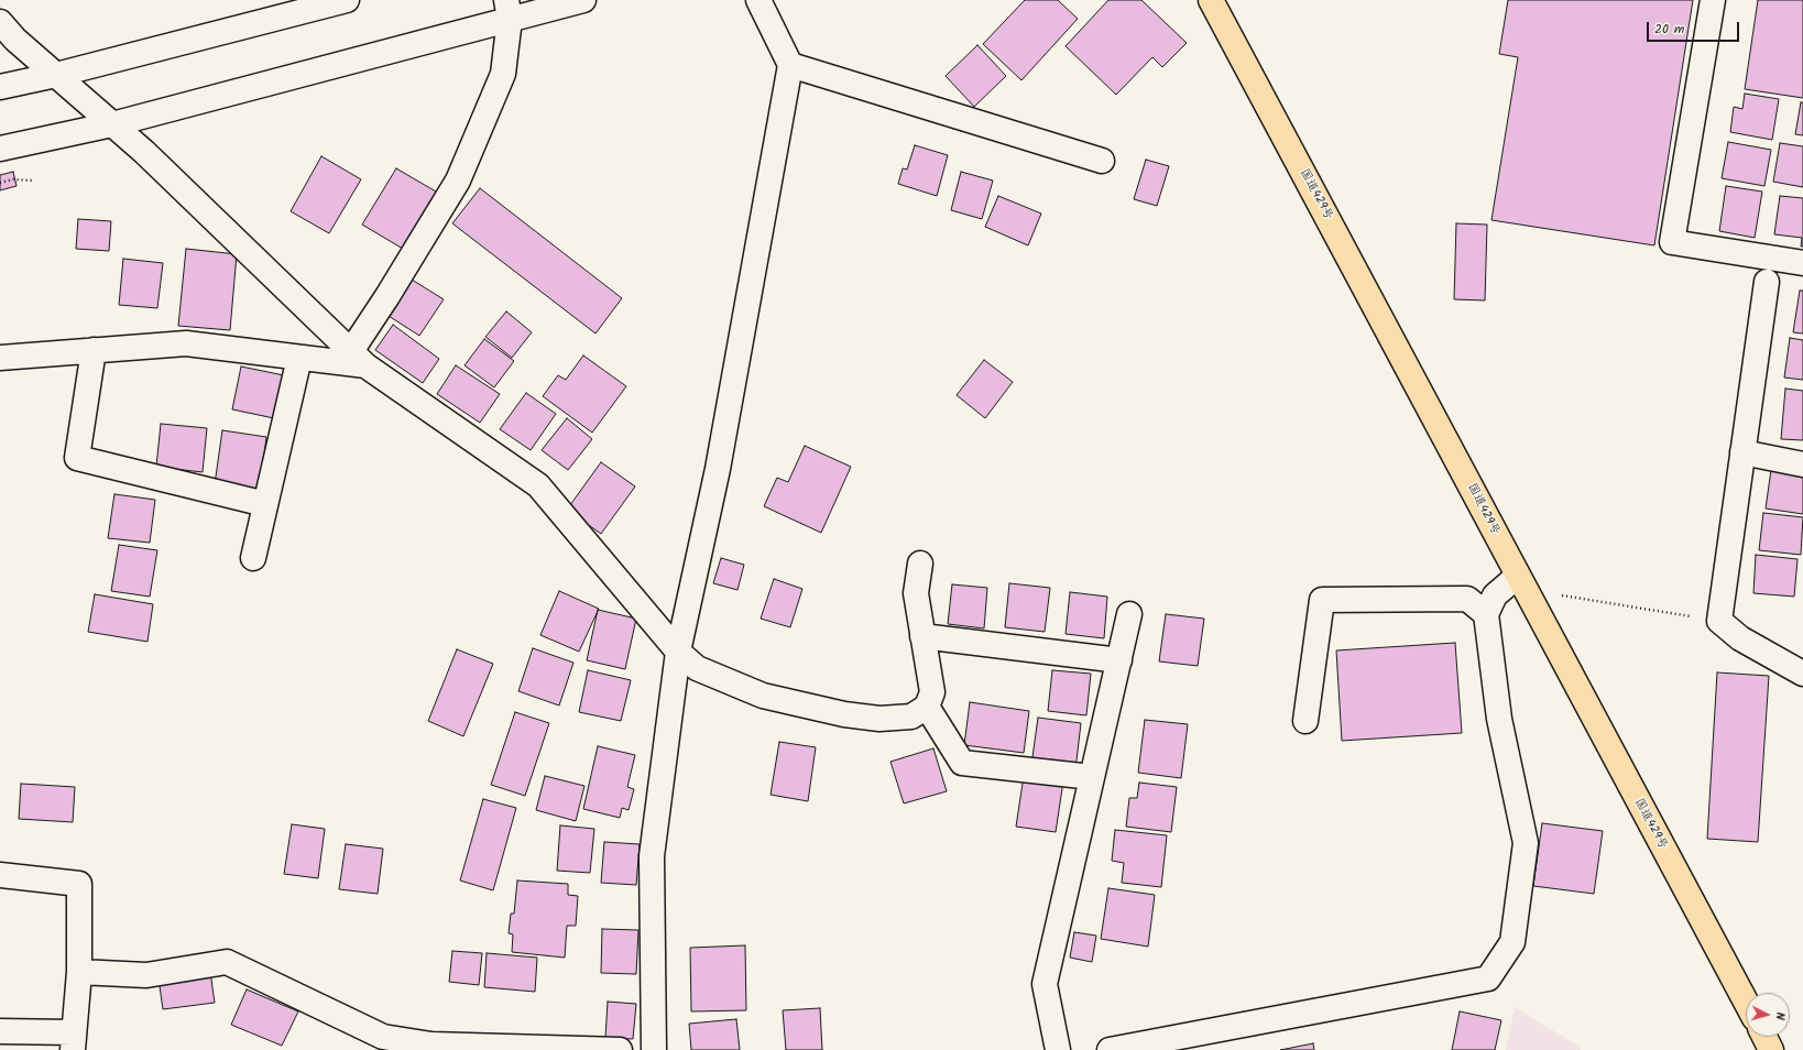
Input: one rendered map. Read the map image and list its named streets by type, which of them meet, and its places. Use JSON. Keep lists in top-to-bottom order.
{
  "streets": {
    "highway": ["国道429号"]
  },
  "scale_bar": "20 m",
  "north": "right"
}
